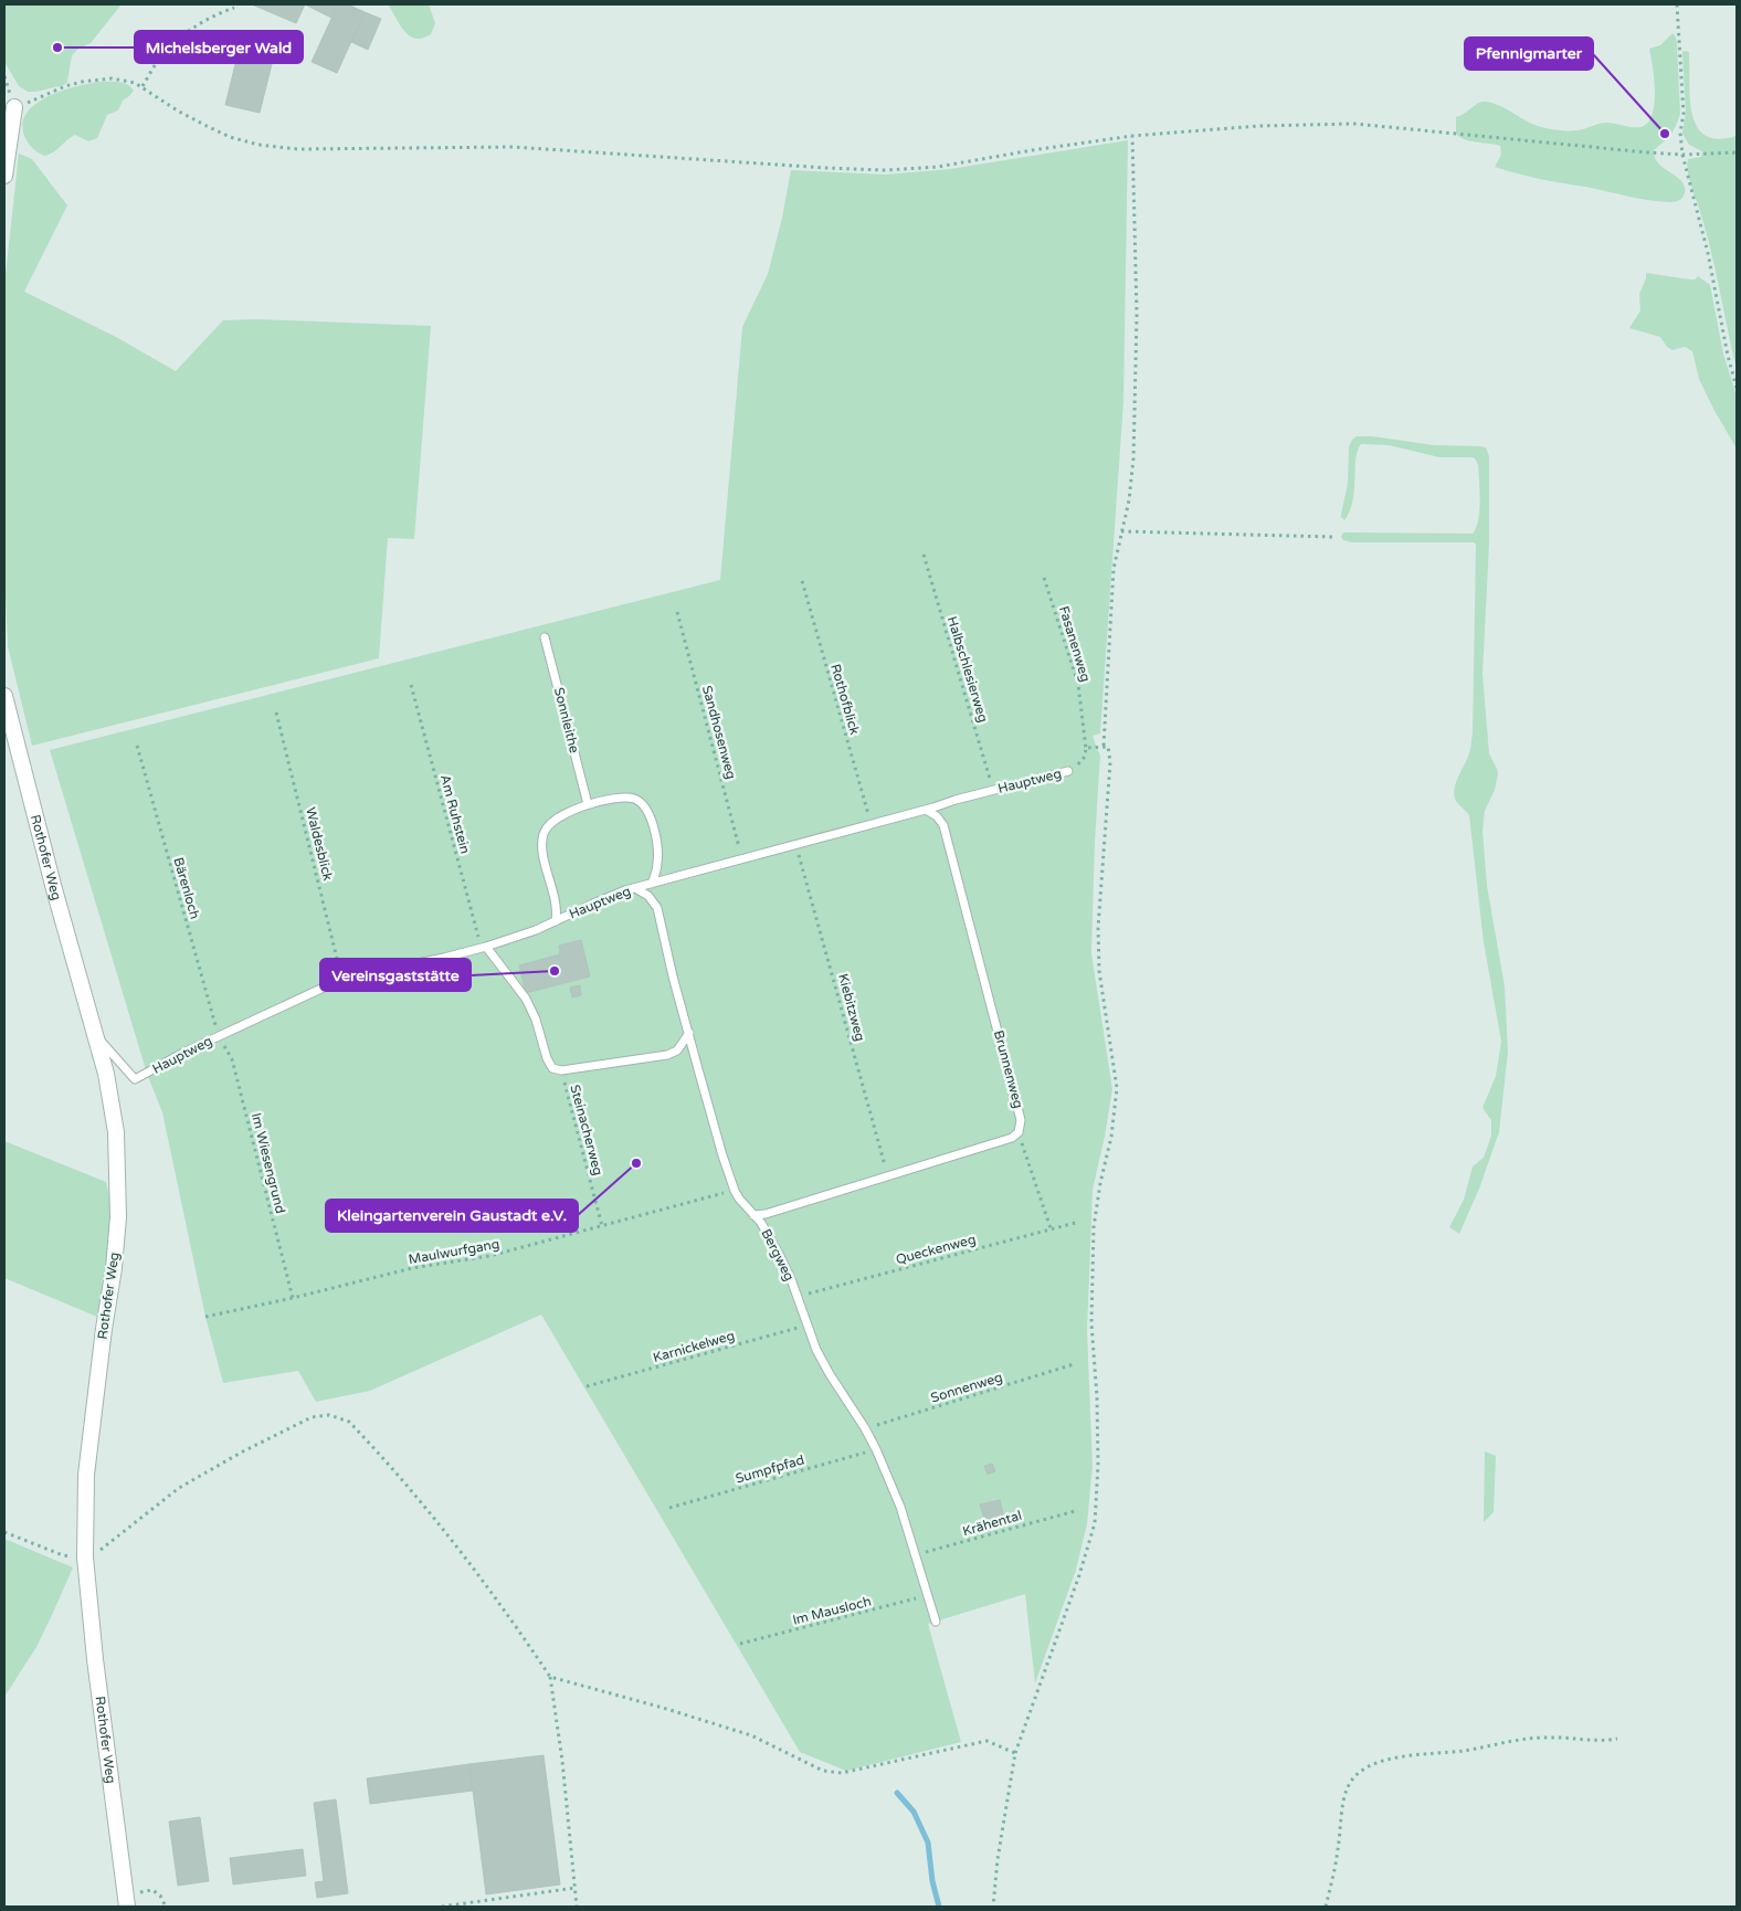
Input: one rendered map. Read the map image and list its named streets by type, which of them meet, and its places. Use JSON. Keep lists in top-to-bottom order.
{
  "streets": {
    "street": ["Rothofer Weg"],
    "lane": [
      "Sonnleithe",
      "Hauptweg",
      "Brunnenweg",
      "Bergweg"
    ],
    "path": [
      "Fasanenweg",
      "Halbschlesierweg",
      "Rothofblick",
      "Sandhosenweg",
      "Am Ruhstein",
      "Waldesblick",
      "Bärenloch",
      "Kiebitzweg",
      "Steinacherweg",
      "Im Wiesengrund",
      "Queckenweg",
      "Maulwurfgang",
      "Karnickelweg",
      "Sonnenweg",
      "Sumpfpfad",
      "Krähental",
      "Im Mausloch"
    ]
  },
  "crossings": [
    ["Halbschlesierweg", "Hauptweg"],
    ["Rothofblick", "Hauptweg"],
    ["Sandhosenweg", "Hauptweg"],
    ["Hauptweg", "Am Ruhstein"],
    ["Hauptweg", "Waldesblick"],
    ["Hauptweg", "Rothofer Weg"],
    ["Hauptweg", "Bärenloch"],
    ["Hauptweg", "Kiebitzweg"],
    ["Hauptweg", "Brunnenweg"],
    ["Hauptweg", "Im Wiesengrund"],
    ["Hauptweg", "Bergweg"],
    ["Bärenloch", "Im Wiesengrund"],
    ["Steinacherweg", "Maulwurfgang"],
    ["Im Wiesengrund", "Maulwurfgang"],
    ["Queckenweg", "Bergweg"],
    ["Maulwurfgang", "Bergweg"],
    ["Bergweg", "Karnickelweg"],
    ["Bergweg", "Sonnenweg"],
    ["Bergweg", "Sumpfpfad"],
    ["Bergweg", "Krähental"],
    ["Bergweg", "Im Mausloch"]
  ],
  "places": [
    "Michelsberger Wald",
    "Pfennigmarter",
    "Vereinsgaststätte",
    "Kleingartenverein Gaustadt e.V."
  ]
}
